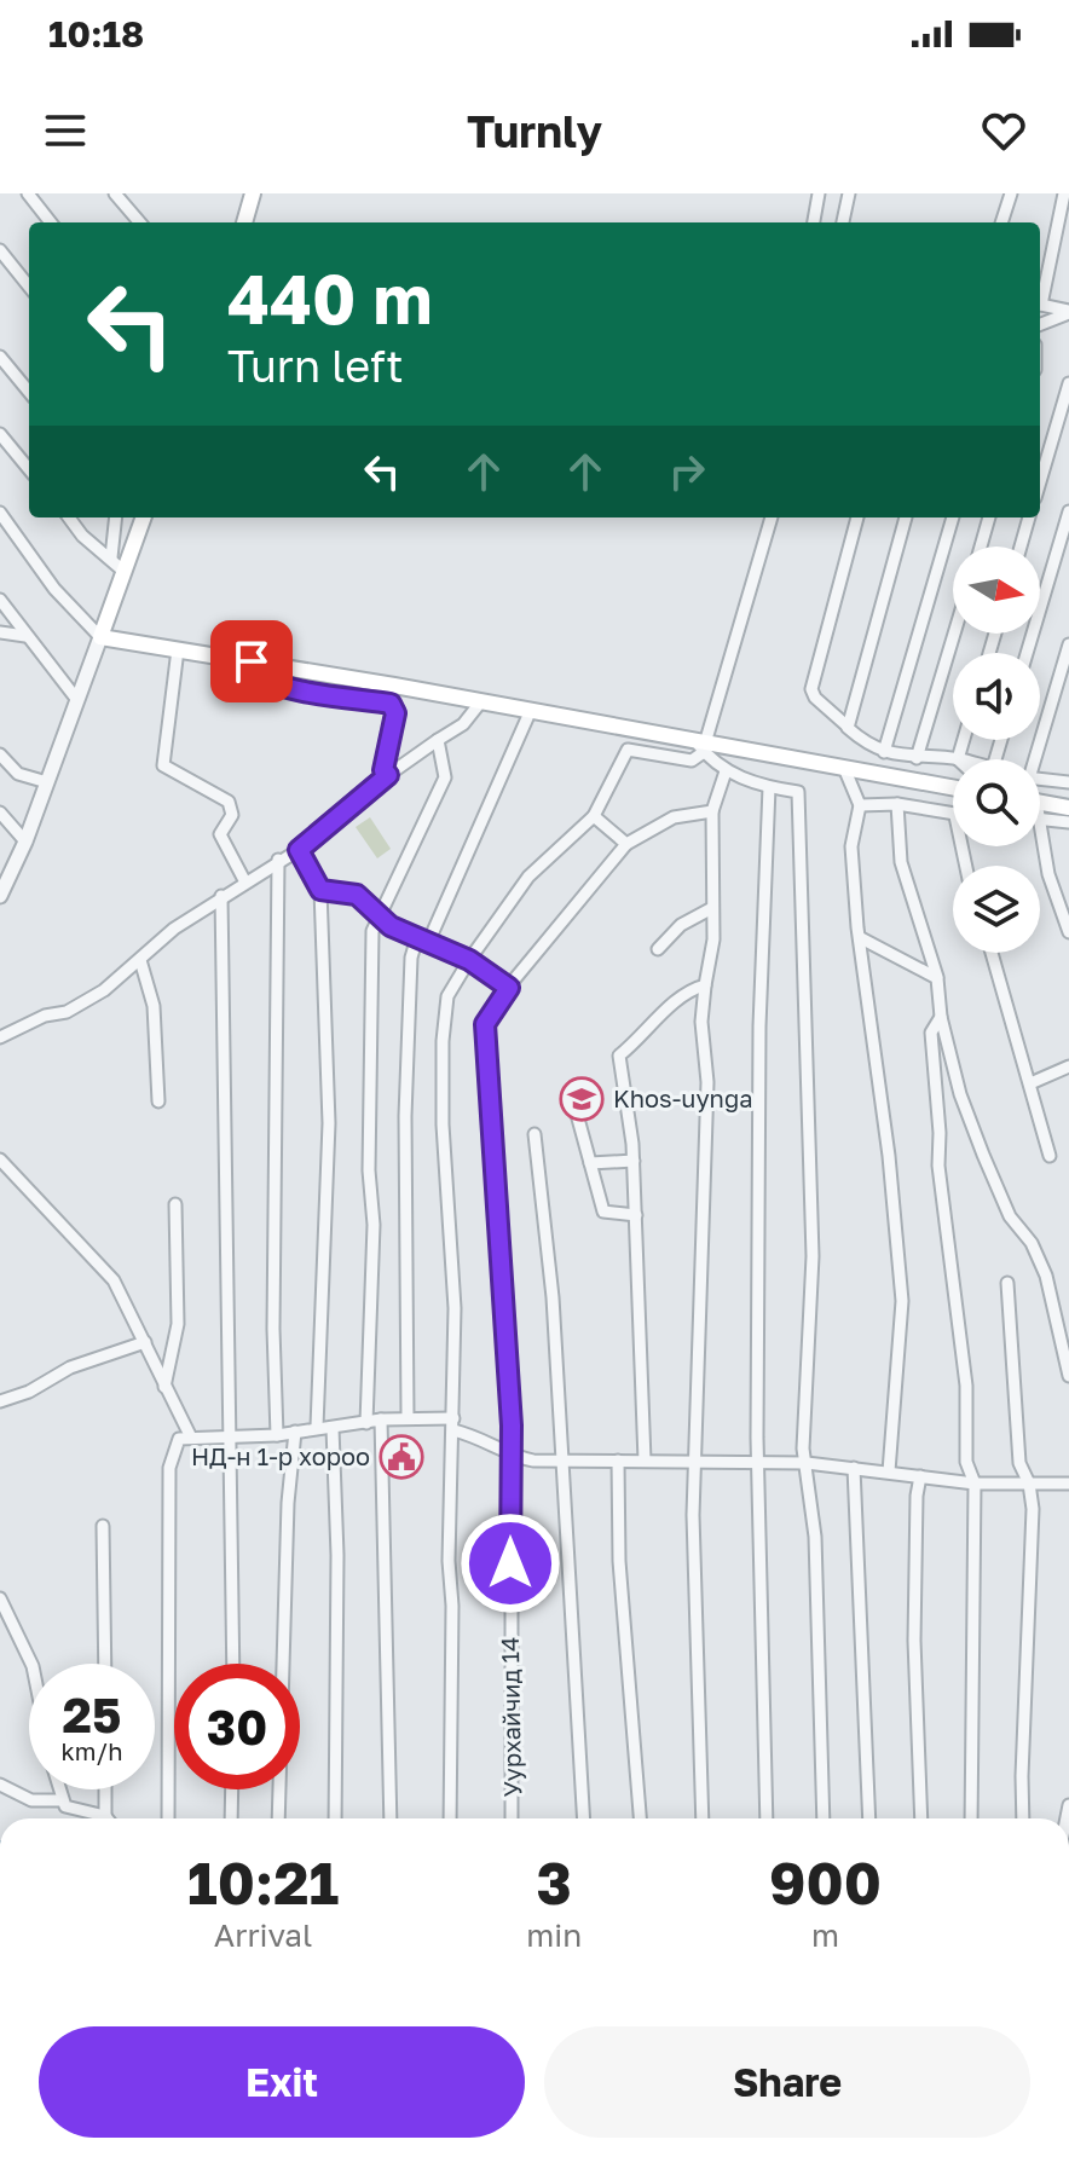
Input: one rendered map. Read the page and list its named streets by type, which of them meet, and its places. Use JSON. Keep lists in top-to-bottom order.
{
  "streets": {
    "street": ["Уурхайчид 14"]
  },
  "places": {
    "school or university": ["Khos-uynga"],
    "public building": ["НД-н 1-р хороо"]
  },
  "north": "right",
  "page": {
    "status": "10:18",
    "header": "Turnly",
    "turn": ["440 m", "Turn left"],
    "speed": "25 km/h",
    "limit": "30",
    "eta": [
      "10:21",
      "Arrival",
      "3",
      "min",
      "900",
      "m"
    ],
    "buttons": ["Exit", "Share"]
  }
}
